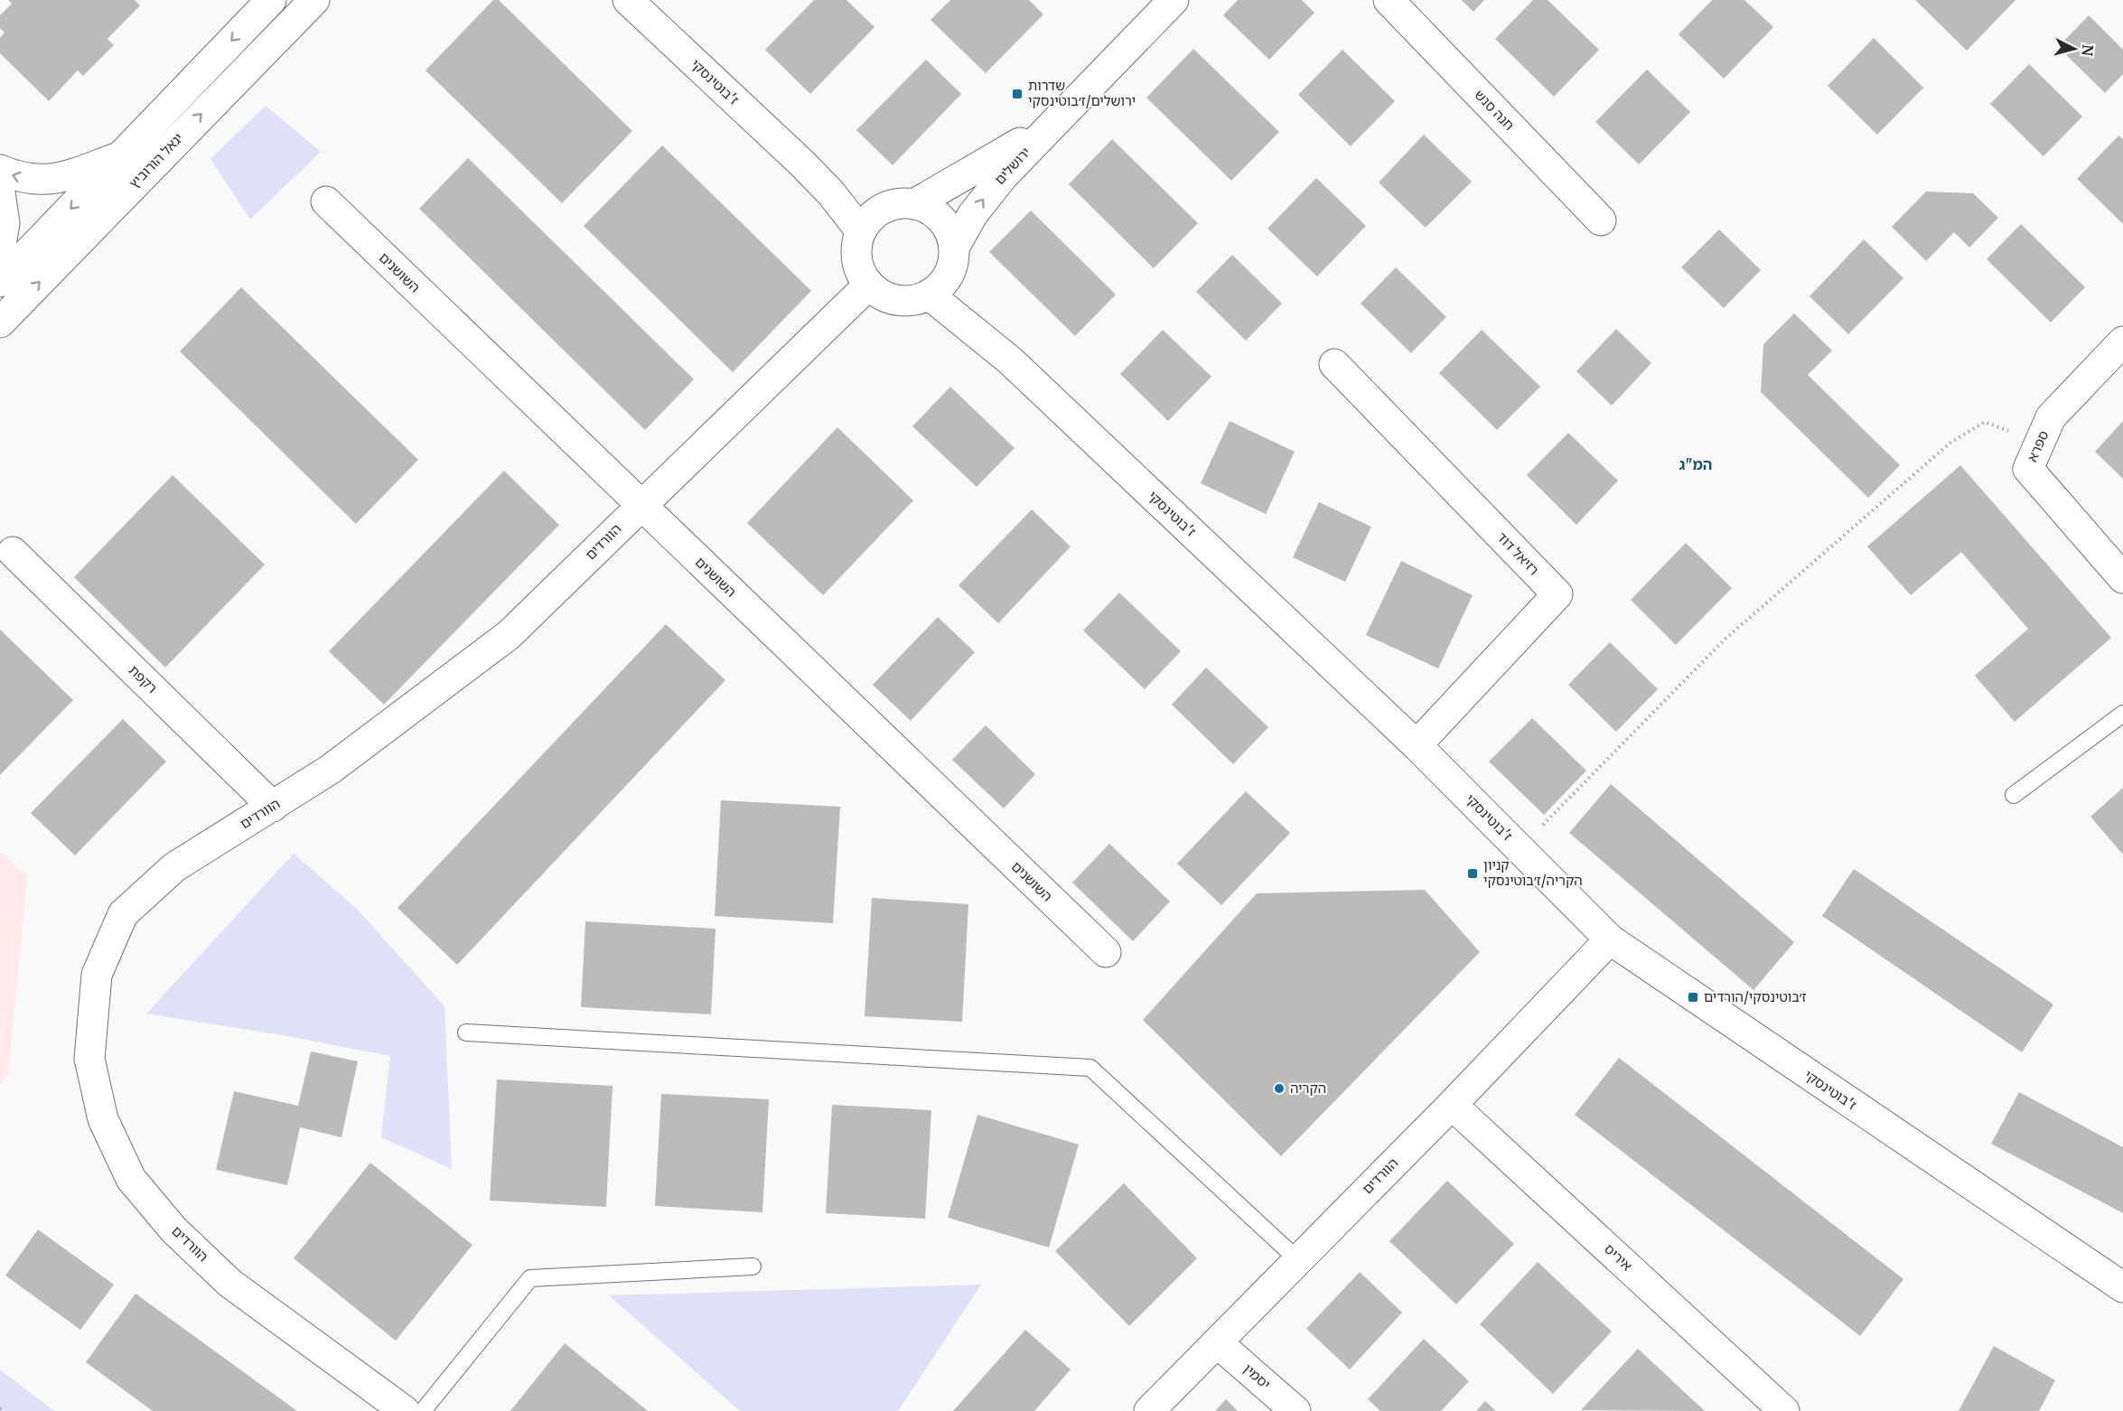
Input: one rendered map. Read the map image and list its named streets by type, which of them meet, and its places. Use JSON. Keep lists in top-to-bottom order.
{
  "streets": {
    "street": [
      "ז'בוטינסקי",
      "חנה סנש",
      "יגאל הורוביץ",
      "ירושלים",
      "השושנים",
      "ספרא",
      "הוורדים",
      "רזיאל דוד",
      "רקפת",
      "איריס",
      "יסמין"
    ]
  },
  "crossings": [
    ["ז'בוטינסקי", "ירושלים"],
    ["ז'בוטינסקי", "הוורדים"],
    ["ז'בוטינסקי", "רזיאל דוד"],
    ["ירושלים", "הוורדים"],
    ["השושנים", "הוורדים"],
    ["הוורדים", "רקפת"],
    ["הוורדים", "איריס"],
    ["הוורדים", "יסמין"]
  ],
  "districts": ["המ\"ג"],
  "places": {
    "transit": ["שדרות ירושלים/ז׳בוטינסקי", "קניון הקריה/ז׳בוטינסקי", "ז׳בוטינסקי/הורדים"],
    "other": ["הקריה"]
  },
  "north": "right"
}
